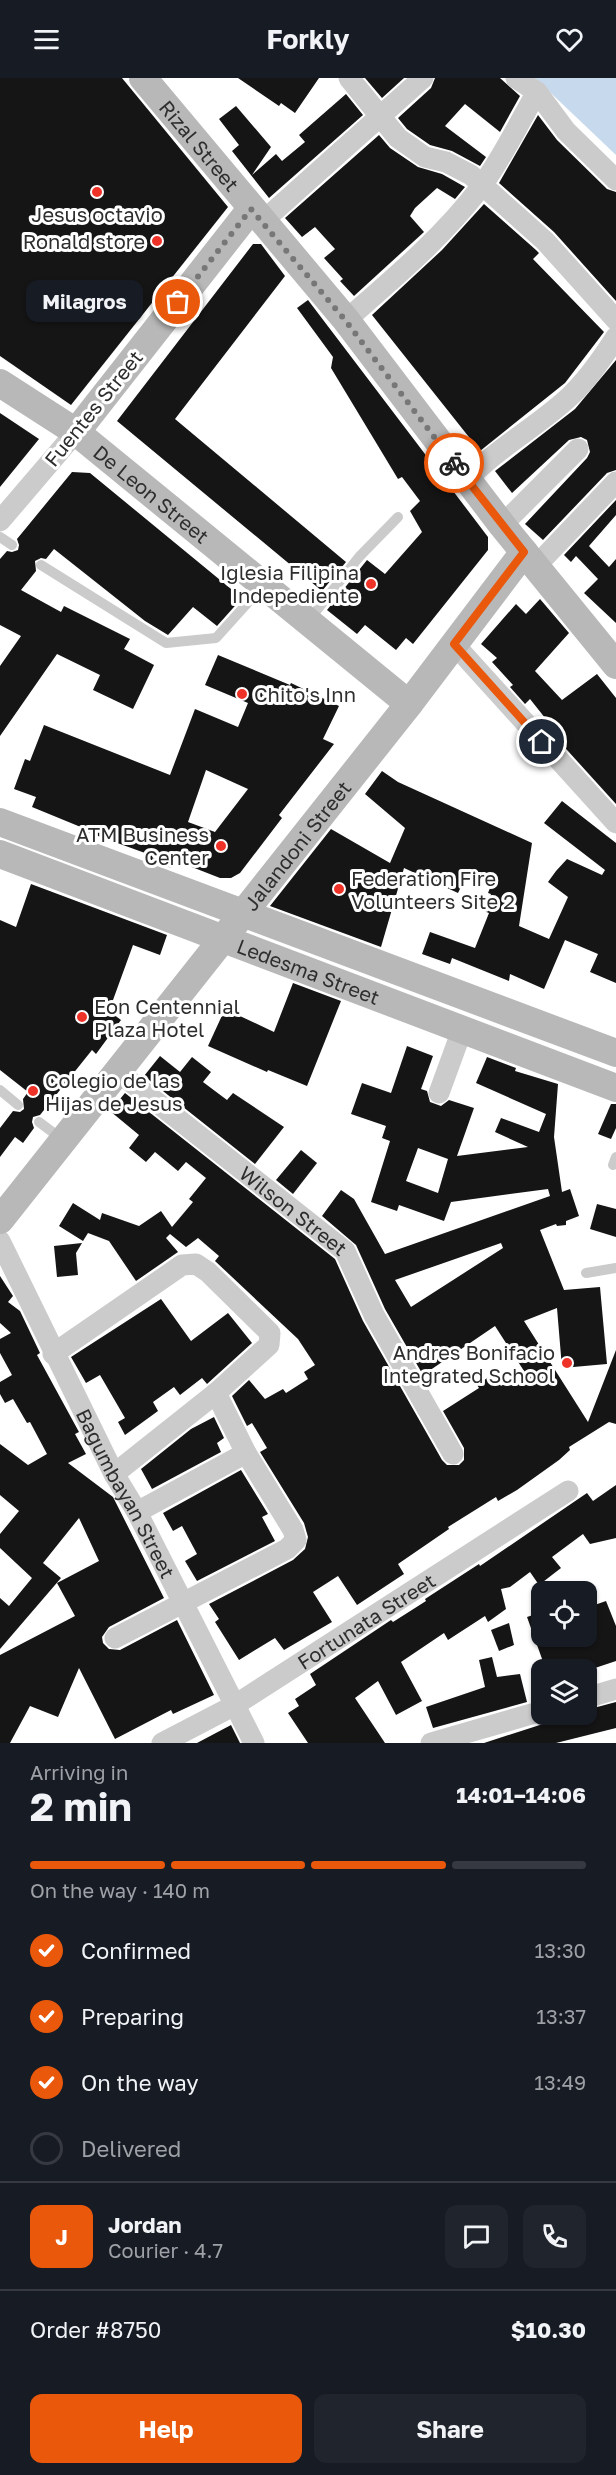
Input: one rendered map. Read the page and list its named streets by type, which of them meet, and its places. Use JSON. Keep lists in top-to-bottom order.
{
  "streets": {
    "main road": [
      "Rizal Street",
      "Fuentes Street",
      "De Leon Street",
      "Jalandoni Street",
      "Ledesma Street"
    ],
    "street": ["Wilson Street", "Bagumbayan Street", "Fortunata Street"]
  },
  "crossings": [
    ["Rizal Street", "Fuentes Street"],
    ["Rizal Street", "Jalandoni Street"],
    ["Fuentes Street", "De Leon Street"],
    ["De Leon Street", "Jalandoni Street"],
    ["Jalandoni Street", "Ledesma Street"],
    ["Jalandoni Street", "Wilson Street"],
    ["Bagumbayan Street", "Fortunata Street"]
  ],
  "places": [
    "Jesus octavio",
    "Ronald store",
    "Milagros",
    "Iglesia Filipina Indepediente",
    "Chito's Inn",
    "ATM Business Center",
    "Federation Fire Volunteers Site 2",
    "Eon Centennial Plaza Hotel",
    "Colegio de las Hijas de Jesus",
    "Andres Bonifacio Integrated School"
  ],
  "page": {
    "header": "Forkly",
    "bubble": "Milagros",
    "heading": ["2 min", "Arriving in", "14:01–14:06"],
    "panel": [
      "Jordan",
      "Courier · 4.7",
      "Order #8750",
      "$10.30"
    ],
    "bar": "On the way · 140 m",
    "list": [
      ["Confirmed", "13:30"],
      ["Preparing", "13:37"],
      ["On the way", "13:49"],
      "Delivered"
    ],
    "round": "J",
    "buttons": ["Help", "Share"]
  }
}
